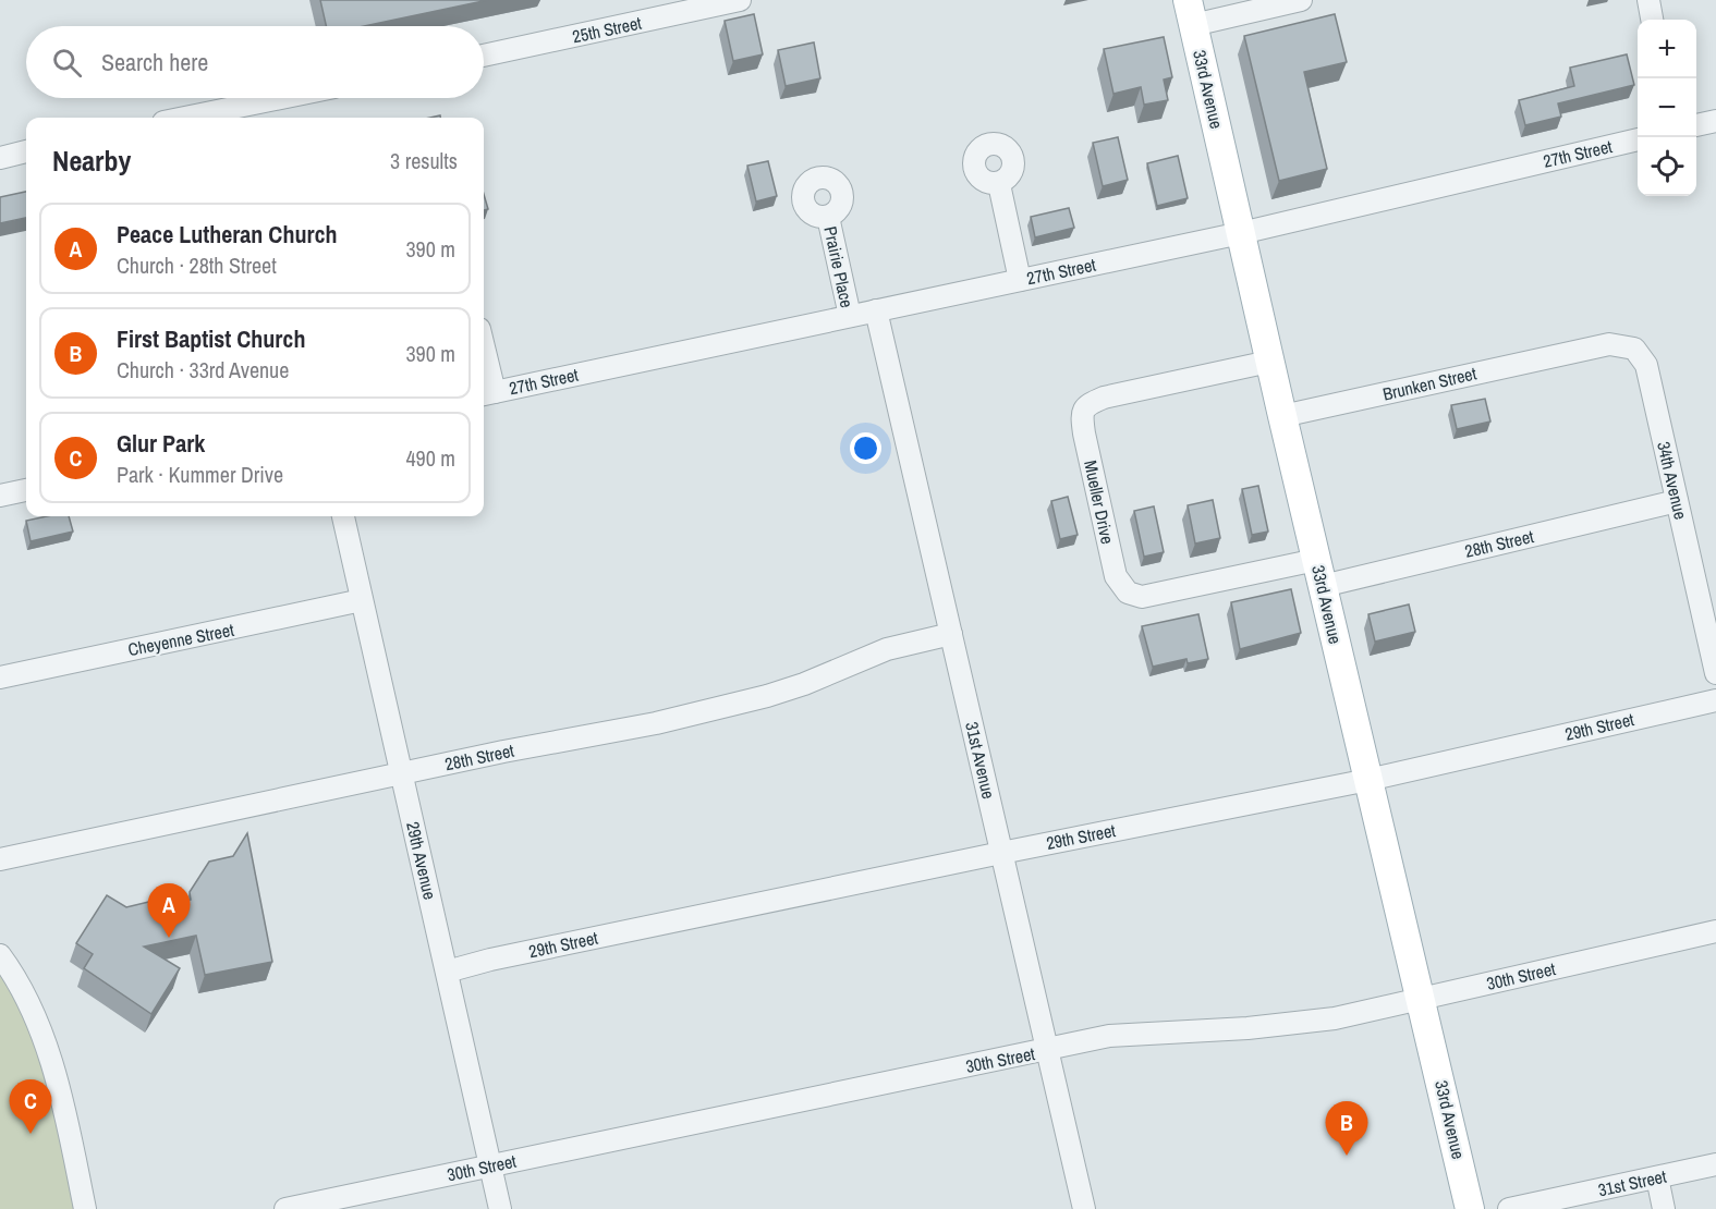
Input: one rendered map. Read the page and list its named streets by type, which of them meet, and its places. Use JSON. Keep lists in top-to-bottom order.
{
  "streets": {
    "main road": ["33rd Avenue"],
    "street": [
      "25th Street",
      "27th Street",
      "Prairie Place",
      "Brunken Street",
      "34th Avenue",
      "Mueller Drive",
      "28th Street",
      "Cheyenne Street",
      "29th Street",
      "31st Avenue",
      "29th Avenue",
      "30th Street",
      "31st Street"
    ]
  },
  "crossings": [
    ["33rd Avenue", "27th Street"],
    ["33rd Avenue", "Brunken Street"],
    ["33rd Avenue", "Mueller Drive"],
    ["33rd Avenue", "28th Street"],
    ["33rd Avenue", "29th Street"],
    ["33rd Avenue", "30th Street"],
    ["27th Street", "Prairie Place"],
    ["27th Street", "31st Avenue"],
    ["Brunken Street", "34th Avenue"],
    ["34th Avenue", "28th Street"],
    ["Mueller Drive", "28th Street"],
    ["28th Street", "31st Avenue"],
    ["28th Street", "29th Avenue"],
    ["Cheyenne Street", "29th Avenue"],
    ["29th Street", "31st Avenue"],
    ["29th Street", "29th Avenue"],
    ["31st Avenue", "30th Street"],
    ["29th Avenue", "30th Street"]
  ],
  "page": {
    "map_buttons": ["+", "−"],
    "search": "Search here",
    "heading": ["Nearby", "3 results"],
    "list": [
      {
        "mark": "A",
        "name": "Peace Lutheran Church",
        "note": "Church · 28th Street",
        "value": "390 m"
      },
      {
        "mark": "B",
        "name": "First Baptist Church",
        "note": "Church · 33rd Avenue",
        "value": "390 m"
      },
      {
        "mark": "C",
        "name": "Glur Park",
        "note": "Park · Kummer Drive",
        "value": "490 m"
      }
    ],
    "pins": ["A", "C", "B"]
  }
}
